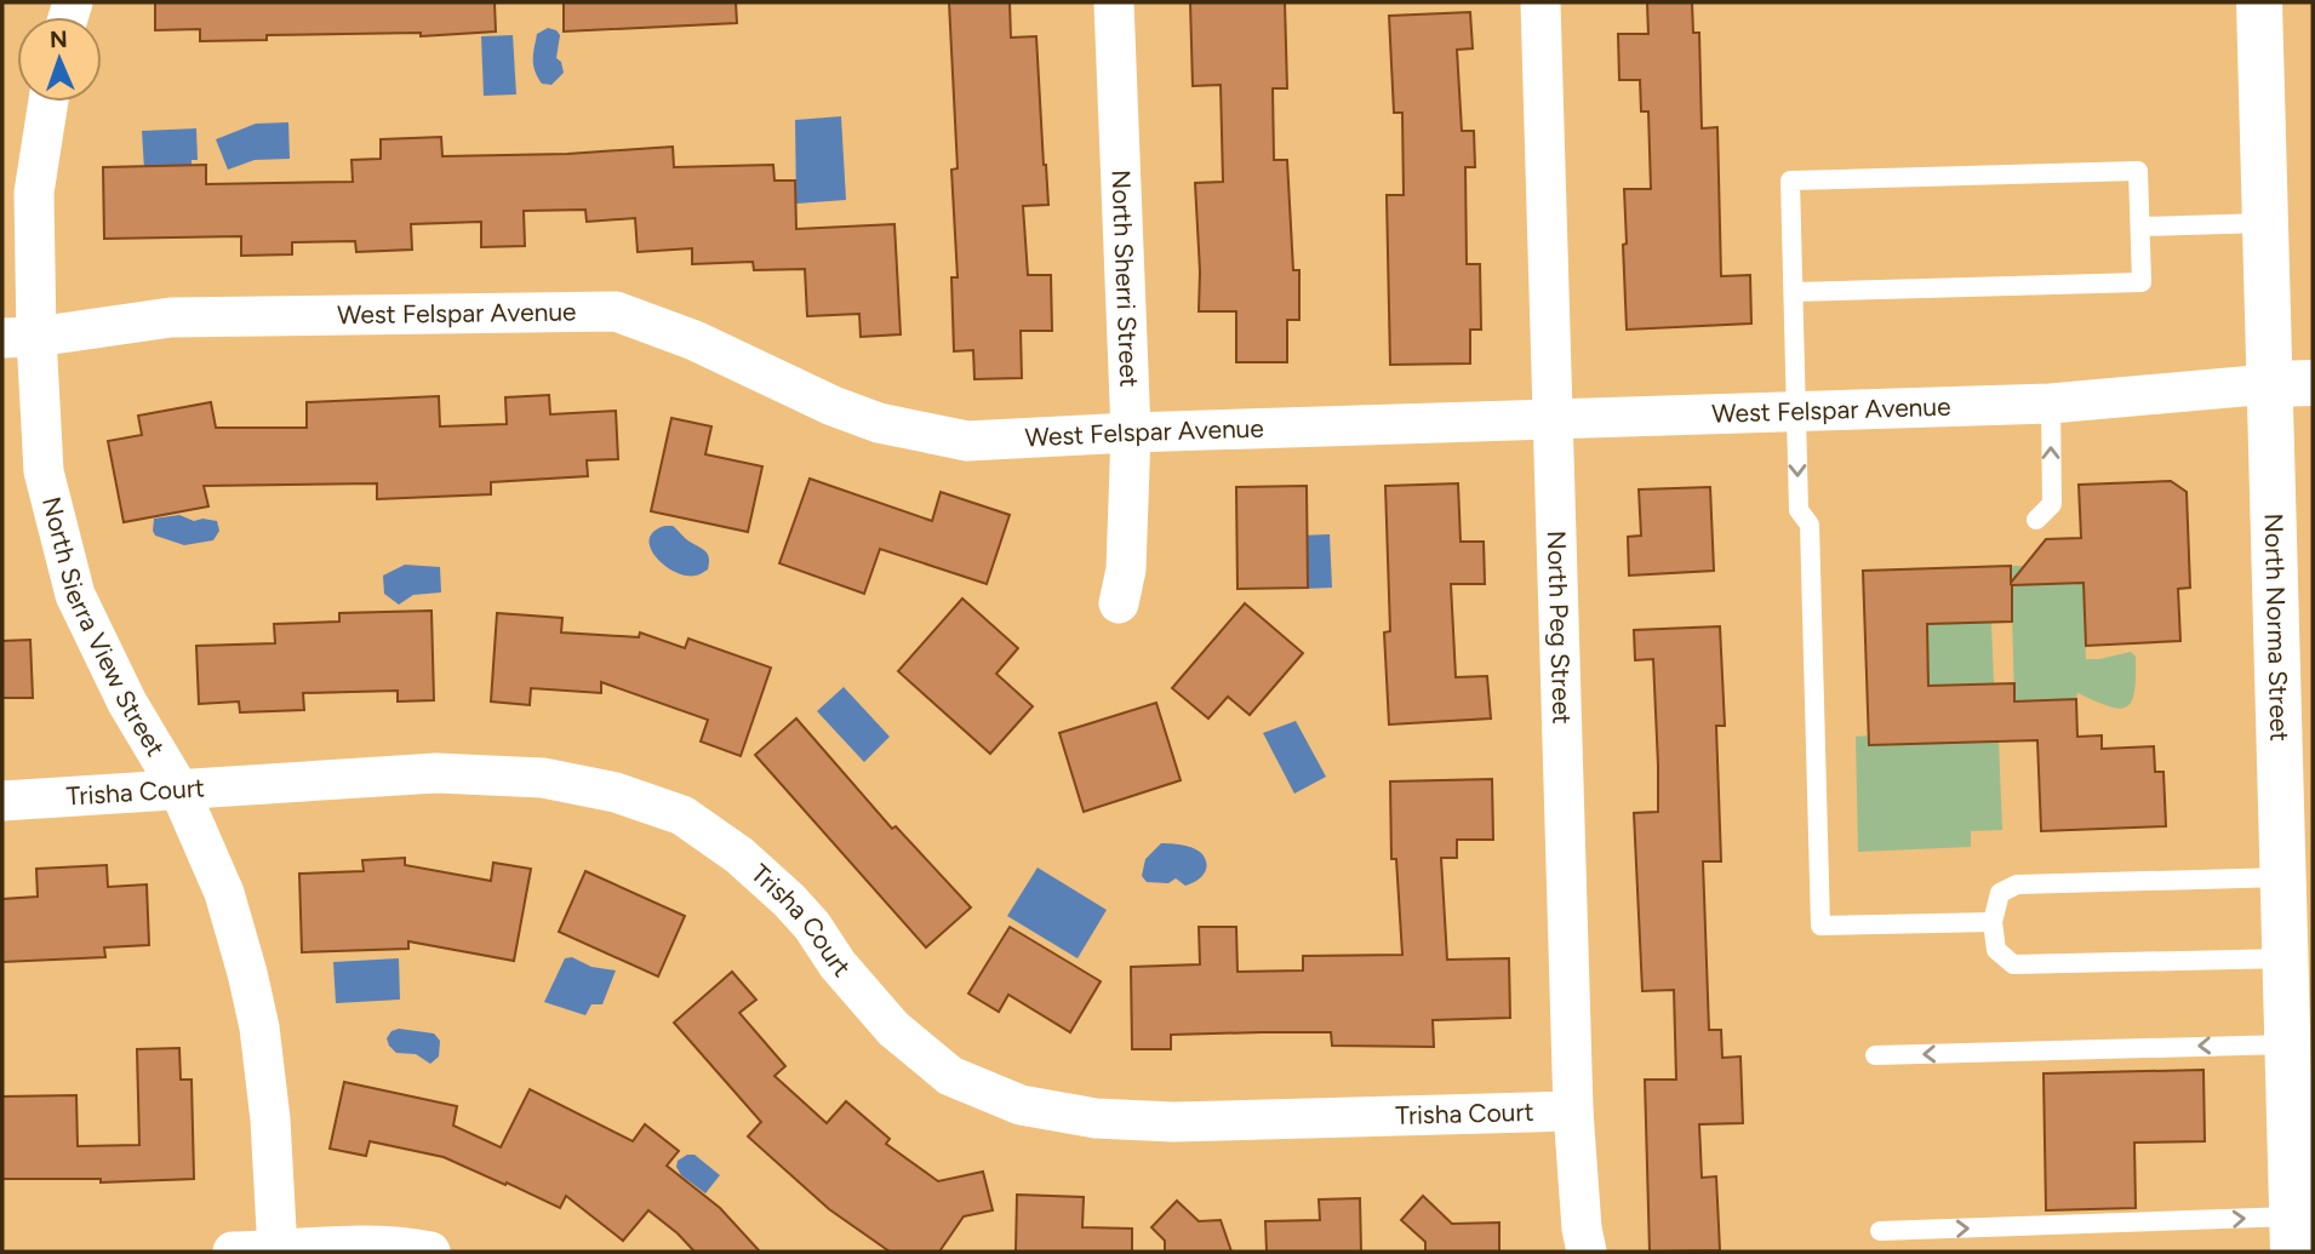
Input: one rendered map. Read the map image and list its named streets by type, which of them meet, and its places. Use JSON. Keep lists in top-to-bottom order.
{
  "streets": {
    "main road": ["North Norma Street"],
    "street": [
      "North Sherri Street",
      "West Felspar Avenue",
      "North Sierra View Street",
      "North Peg Street",
      "Trisha Court"
    ]
  },
  "crossings": [
    ["North Sherri Street", "West Felspar Avenue"],
    ["West Felspar Avenue", "North Sierra View Street"],
    ["West Felspar Avenue", "North Peg Street"],
    ["West Felspar Avenue", "North Norma Street"],
    ["North Sierra View Street", "Trisha Court"],
    ["North Peg Street", "Trisha Court"]
  ],
  "north": "top"
}
